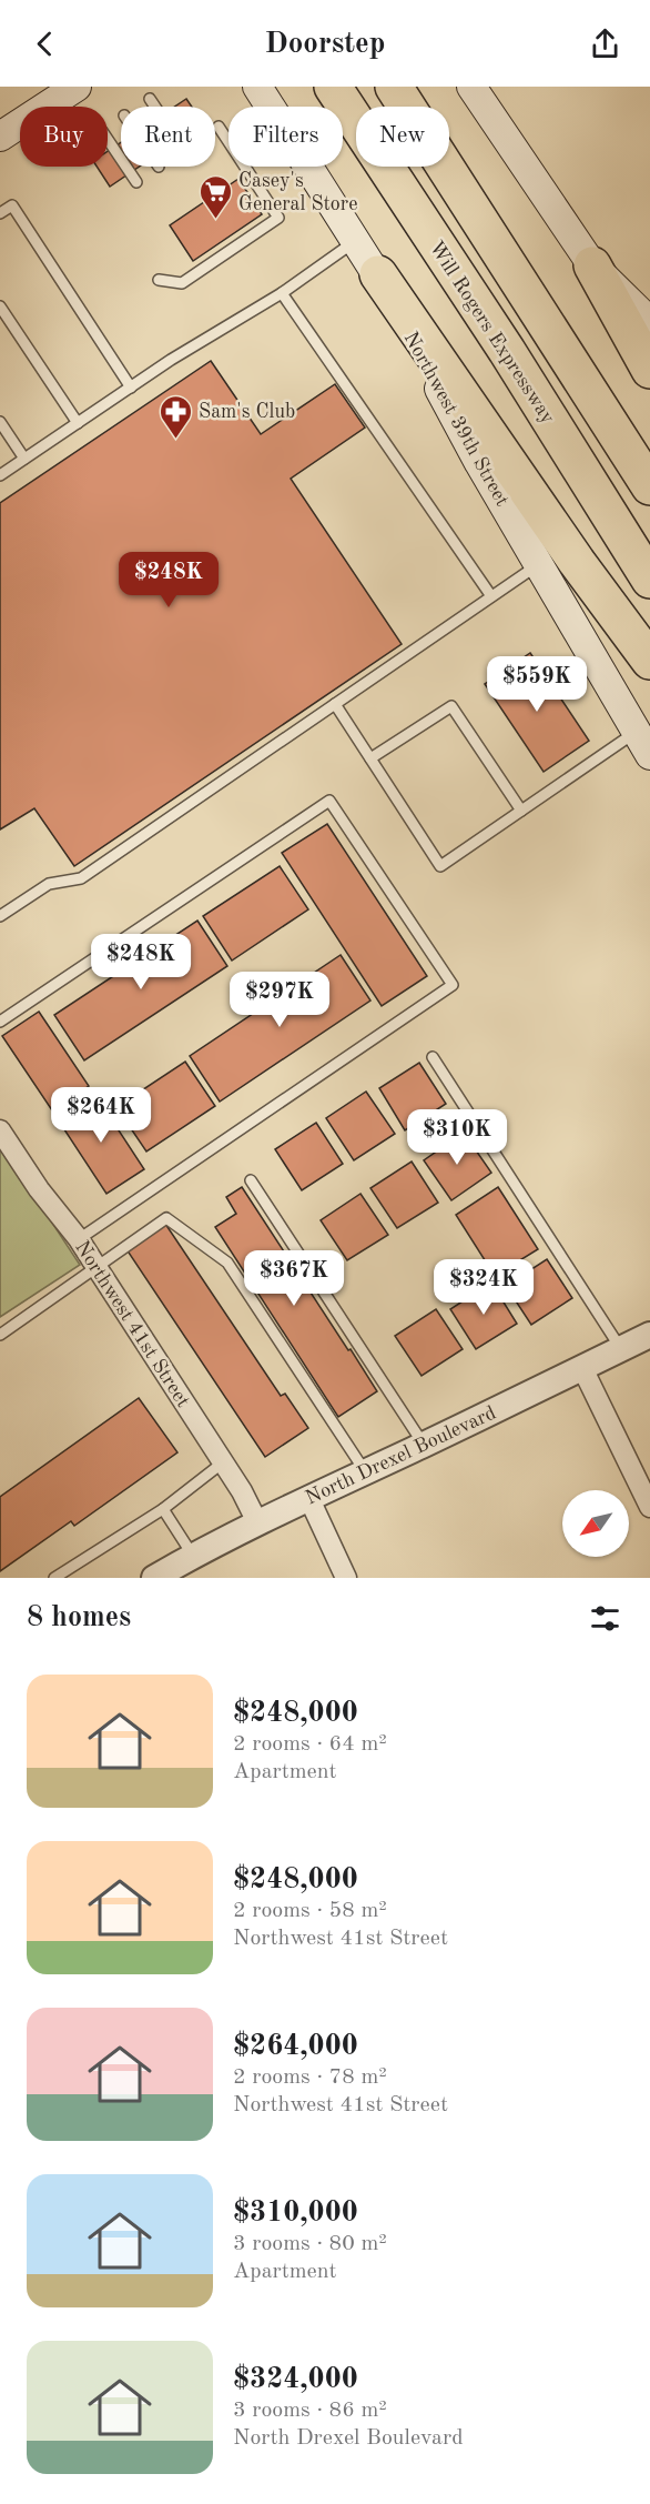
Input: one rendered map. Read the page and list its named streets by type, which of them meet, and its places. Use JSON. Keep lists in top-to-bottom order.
{
  "streets": {
    "highway": ["Will Rogers Expressway"],
    "main road": ["Northwest 39th Street"],
    "street": ["Northwest 41st Street", "North Drexel Boulevard"]
  },
  "crossings": [
    ["Northwest 41st Street", "North Drexel Boulevard"]
  ],
  "places": {
    "supermarket": ["Casey's General Store"],
    "pharmacy": ["Sam's Club"]
  },
  "north": "bottom left",
  "page": {
    "header": "Doorstep",
    "chip": [
      "Buy",
      "Rent",
      "Filters",
      "New"
    ],
    "price": [
      "$248K",
      "$559K",
      "$248K",
      "$297K",
      "$264K",
      "$310K",
      "$367K",
      "$324K"
    ],
    "heading": "8 homes",
    "list": [
      {
        "name": "$248,000",
        "note": "2 rooms · 64 m² · Apartment"
      },
      {
        "name": "$248,000",
        "note": "2 rooms · 58 m² · Northwest 41st Street"
      },
      {
        "name": "$264,000",
        "note": "2 rooms · 78 m² · Northwest 41st Street"
      },
      {
        "name": "$310,000",
        "note": "3 rooms · 80 m² · Apartment"
      },
      {
        "name": "$324,000",
        "note": "3 rooms · 86 m² · North Drexel Boulevard"
      }
    ]
  }
}
